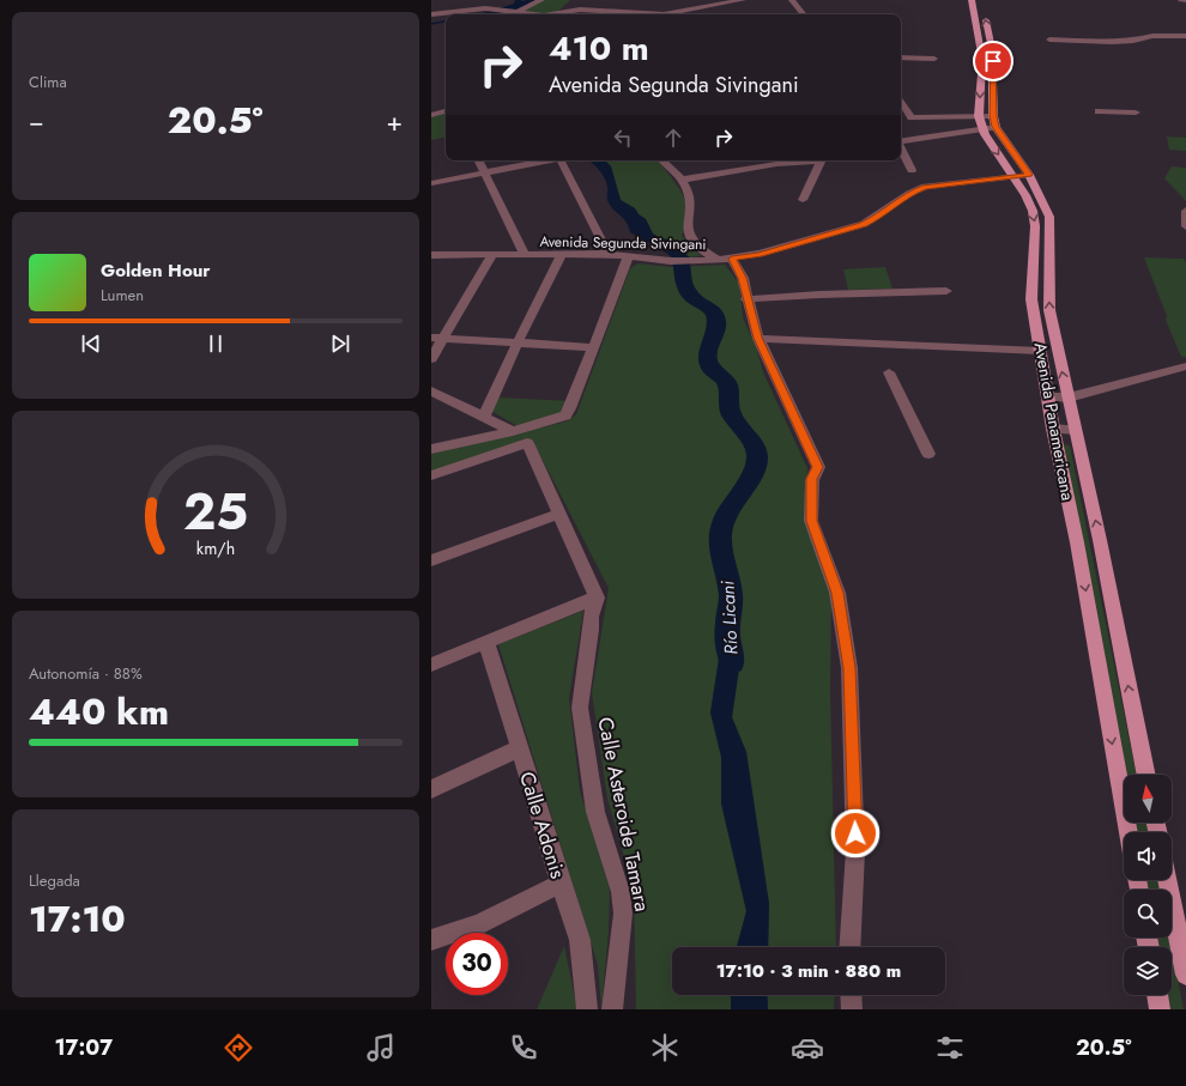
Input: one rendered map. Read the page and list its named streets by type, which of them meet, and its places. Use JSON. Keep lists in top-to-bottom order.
{
  "streets": {
    "main road": ["Avenida Panamericana"],
    "street": ["Avenida Segunda Sivingani", "Calle Asteroide Tamara", "Calle Adonis"]
  },
  "crossings": [
    ["Avenida Segunda Sivingani", "Avenida Panamericana"]
  ],
  "water": ["Río Licani"],
  "north": "top",
  "page": {
    "tile": [
      "Clima",
      ["Autonomía · 88%", "440 km"],
      ["Llegada", "17:10"]
    ],
    "turn": ["410 m", "Avenida Segunda Sivingani"],
    "heat": ["−", "20.5°", "+"],
    "song": ["Golden Hour", "Lumen"],
    "limit": "30",
    "trip": "17:10 · 3 min · 880 m",
    "tabs": ["17:07", "20.5°"],
    "gauge": ["25", "km/h"]
  }
}
